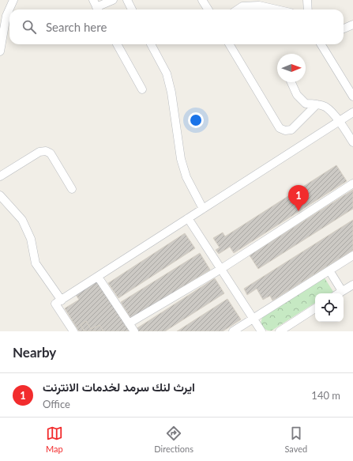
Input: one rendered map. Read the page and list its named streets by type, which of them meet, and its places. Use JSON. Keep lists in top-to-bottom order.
{
  "north": "right",
  "page": {
    "search": "Search here",
    "pins": "1",
    "heading": "Nearby",
    "list": [
      {
        "mark": "1",
        "name": "ايرث لنك سرمد لخدمات الانترنت",
        "note": "Office",
        "value": "140 m"
      }
    ],
    "nav": ["Map", "Directions", "Saved"]
  }
}
